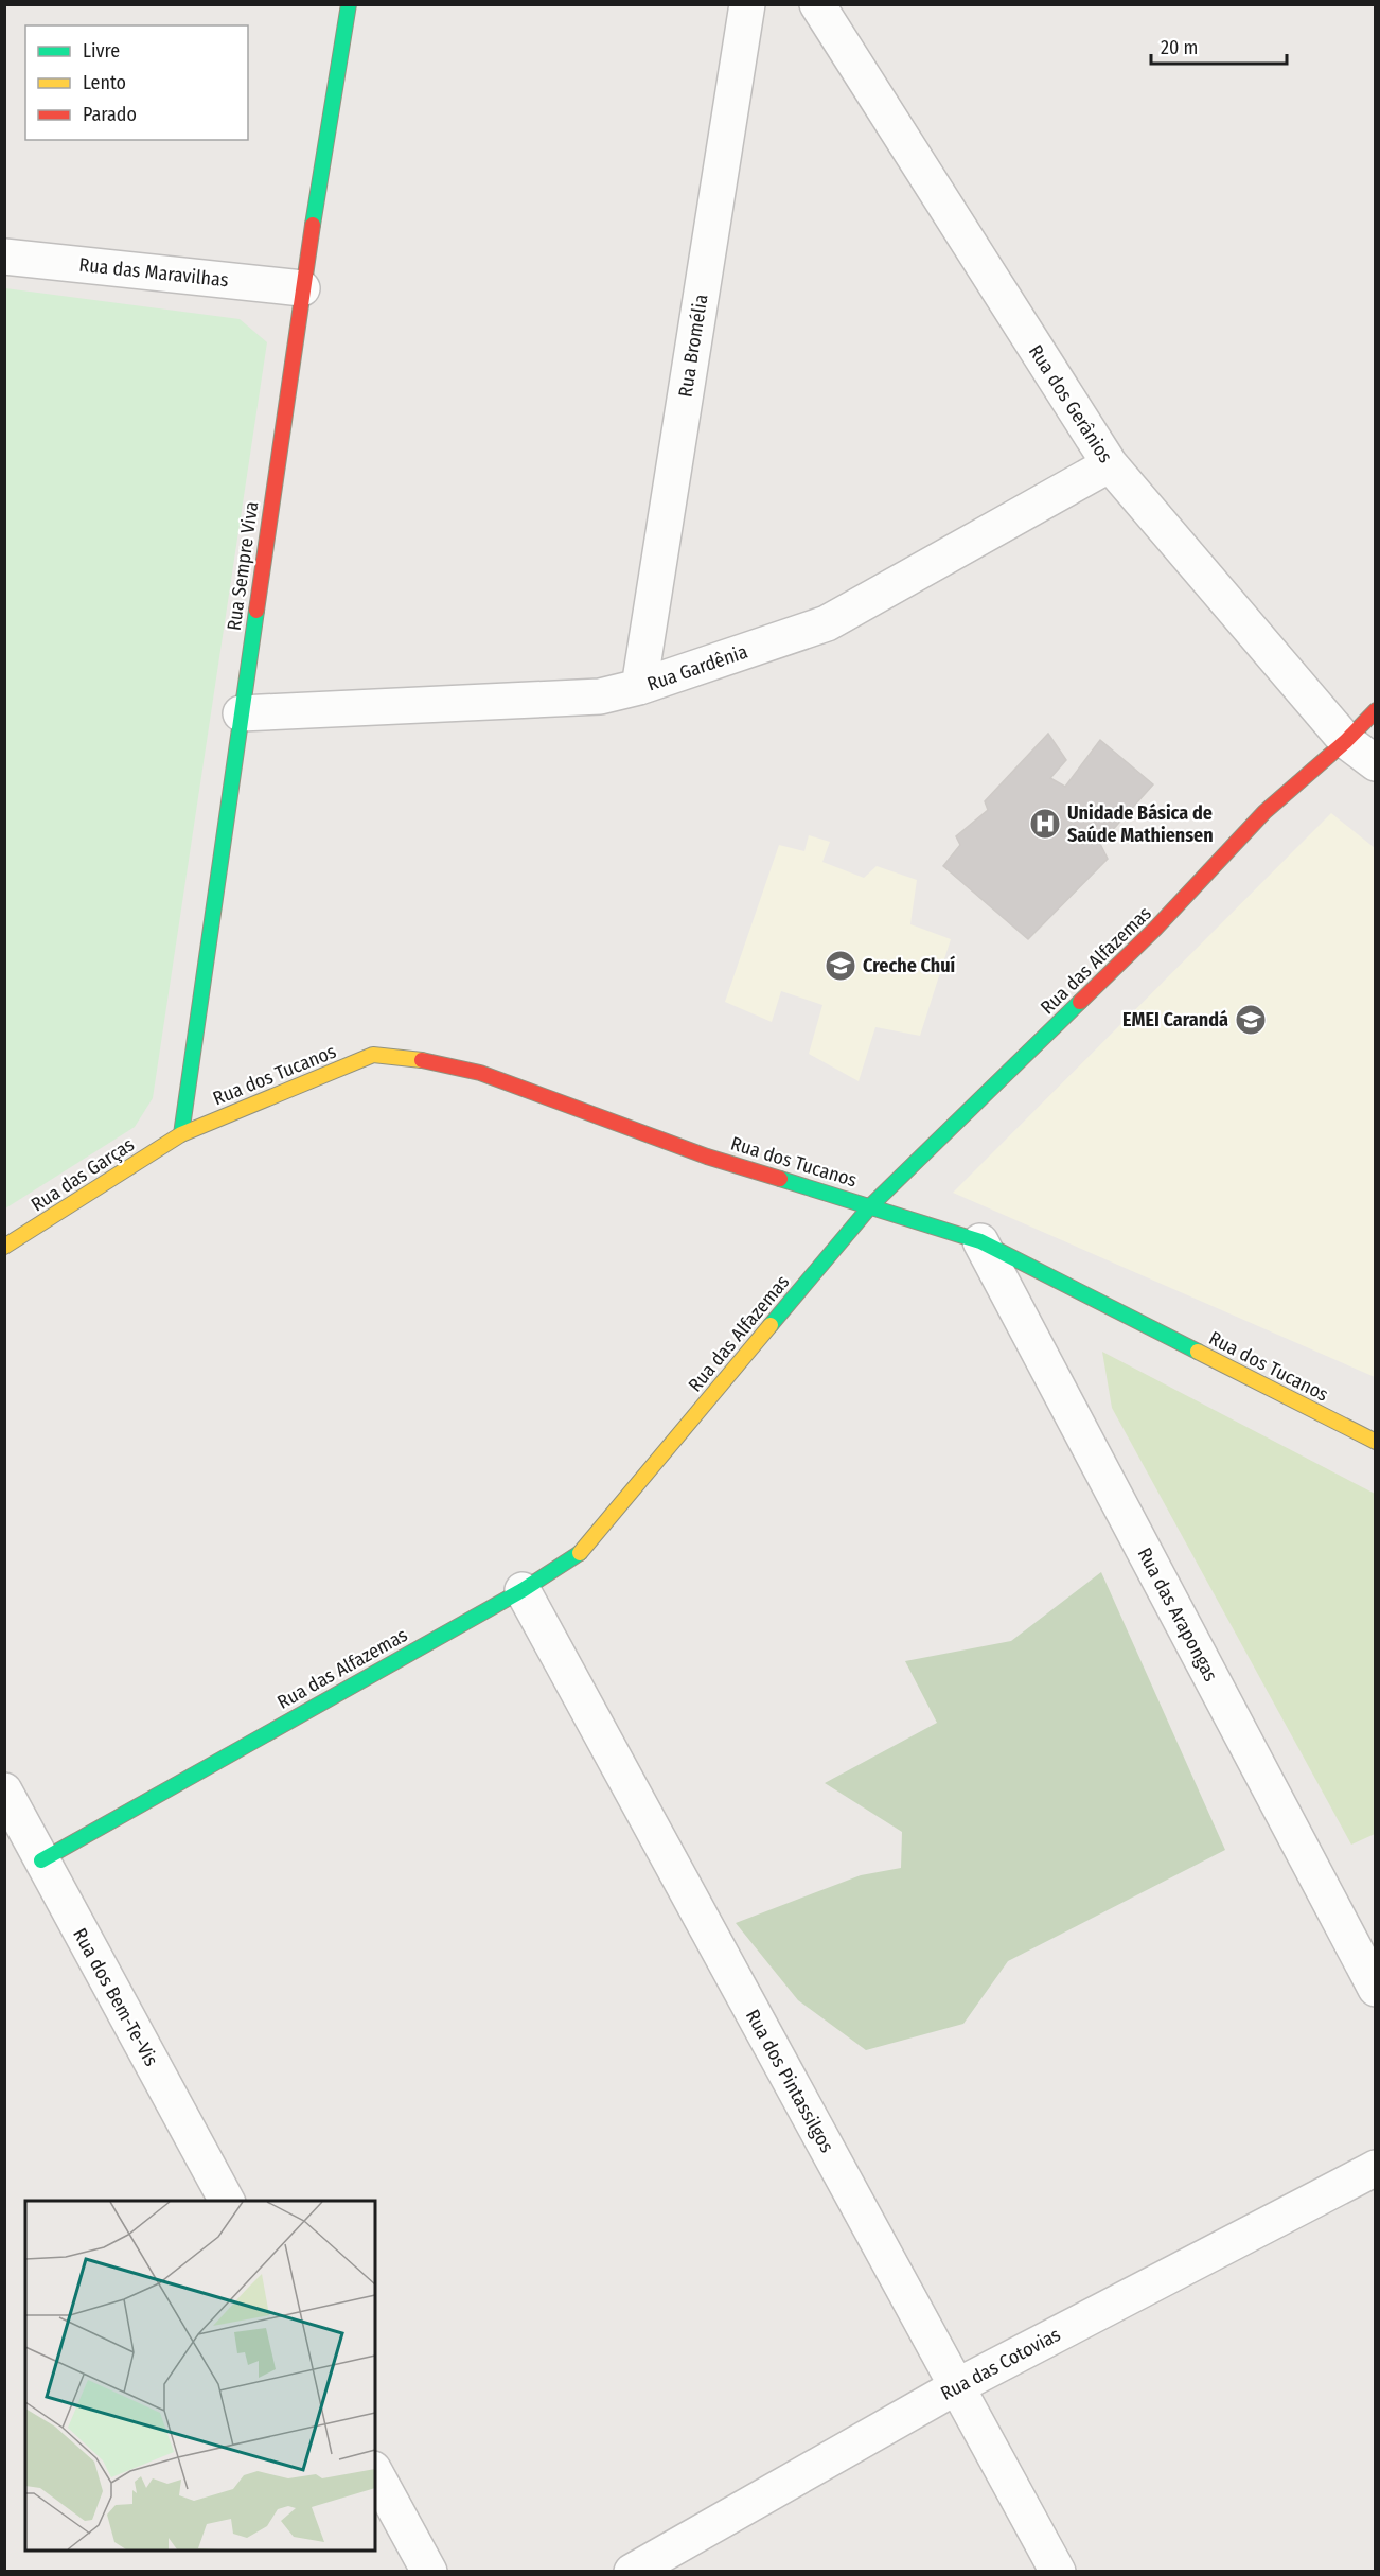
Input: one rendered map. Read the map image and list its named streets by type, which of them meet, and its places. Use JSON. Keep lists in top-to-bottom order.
{
  "streets": {
    "street": [
      "Rua das Maravilhas",
      "Rua Bromélia",
      "Rua dos Gerânios",
      "Rua Sempre Viva",
      "Rua Gardênia",
      "Rua das Alfazemas",
      "Rua dos Tucanos",
      "Rua das Garças",
      "Rua das Arapongas",
      "Rua dos Bem-Te-Vis",
      "Rua dos Pintassilgos",
      "Rua das Cotovias"
    ]
  },
  "crossings": [
    ["Rua das Maravilhas", "Rua Sempre Viva"],
    ["Rua Bromélia", "Rua Gardênia"],
    ["Rua dos Gerânios", "Rua Gardênia"],
    ["Rua dos Gerânios", "Rua das Alfazemas"],
    ["Rua Sempre Viva", "Rua Gardênia"],
    ["Rua Sempre Viva", "Rua dos Tucanos"],
    ["Rua Sempre Viva", "Rua das Garças"],
    ["Rua das Alfazemas", "Rua dos Tucanos"],
    ["Rua das Alfazemas", "Rua dos Bem-Te-Vis"],
    ["Rua das Alfazemas", "Rua dos Pintassilgos"],
    ["Rua dos Tucanos", "Rua das Garças"],
    ["Rua dos Tucanos", "Rua das Arapongas"],
    ["Rua dos Pintassilgos", "Rua das Cotovias"]
  ],
  "places": {
    "hospital": ["Unidade Básica de Saúde Mathiensen"],
    "school or university": ["Creche Chuí", "EMEI Carandá"]
  },
  "legend": ["Livre", "Lento", "Parado"],
  "scale_bar": "20 m"
}
